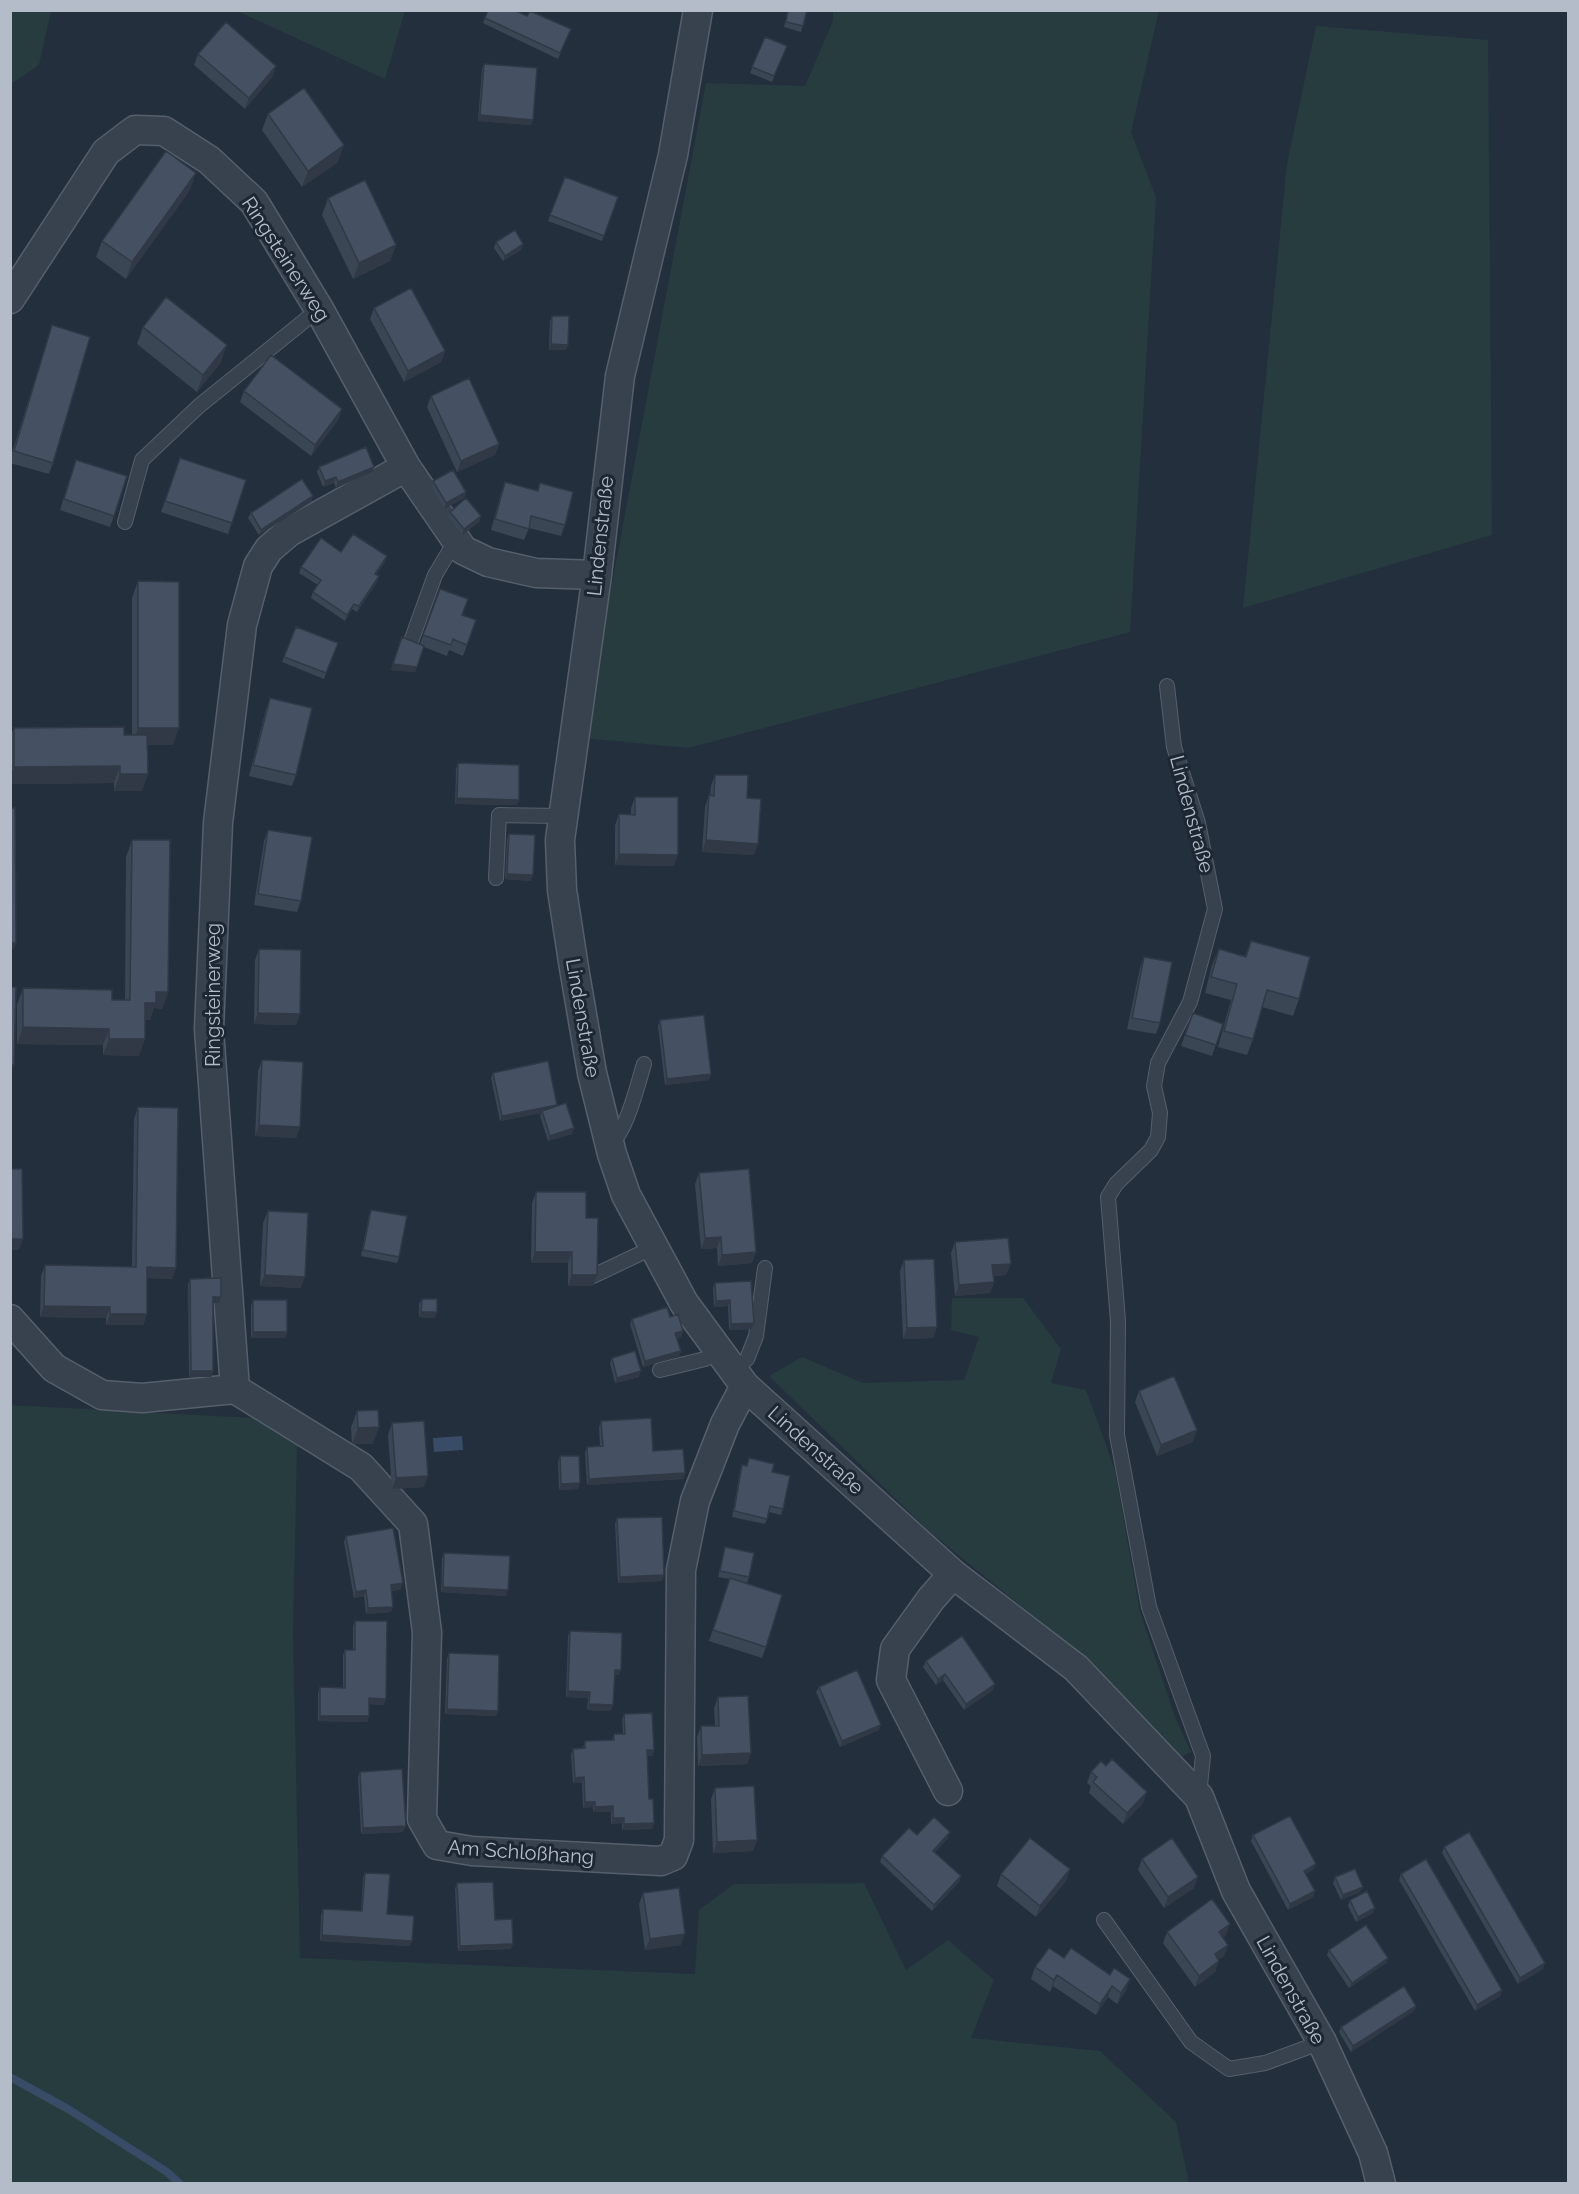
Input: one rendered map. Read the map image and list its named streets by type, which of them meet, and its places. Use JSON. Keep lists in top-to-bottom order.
{
  "streets": {
    "street": ["Ringsteinerweg", "Lindenstraße", "Am Schloßhang"]
  },
  "crossings": [
    ["Ringsteinerweg", "Lindenstraße"],
    ["Ringsteinerweg", "Am Schloßhang"],
    ["Lindenstraße", "Am Schloßhang"]
  ]
}
